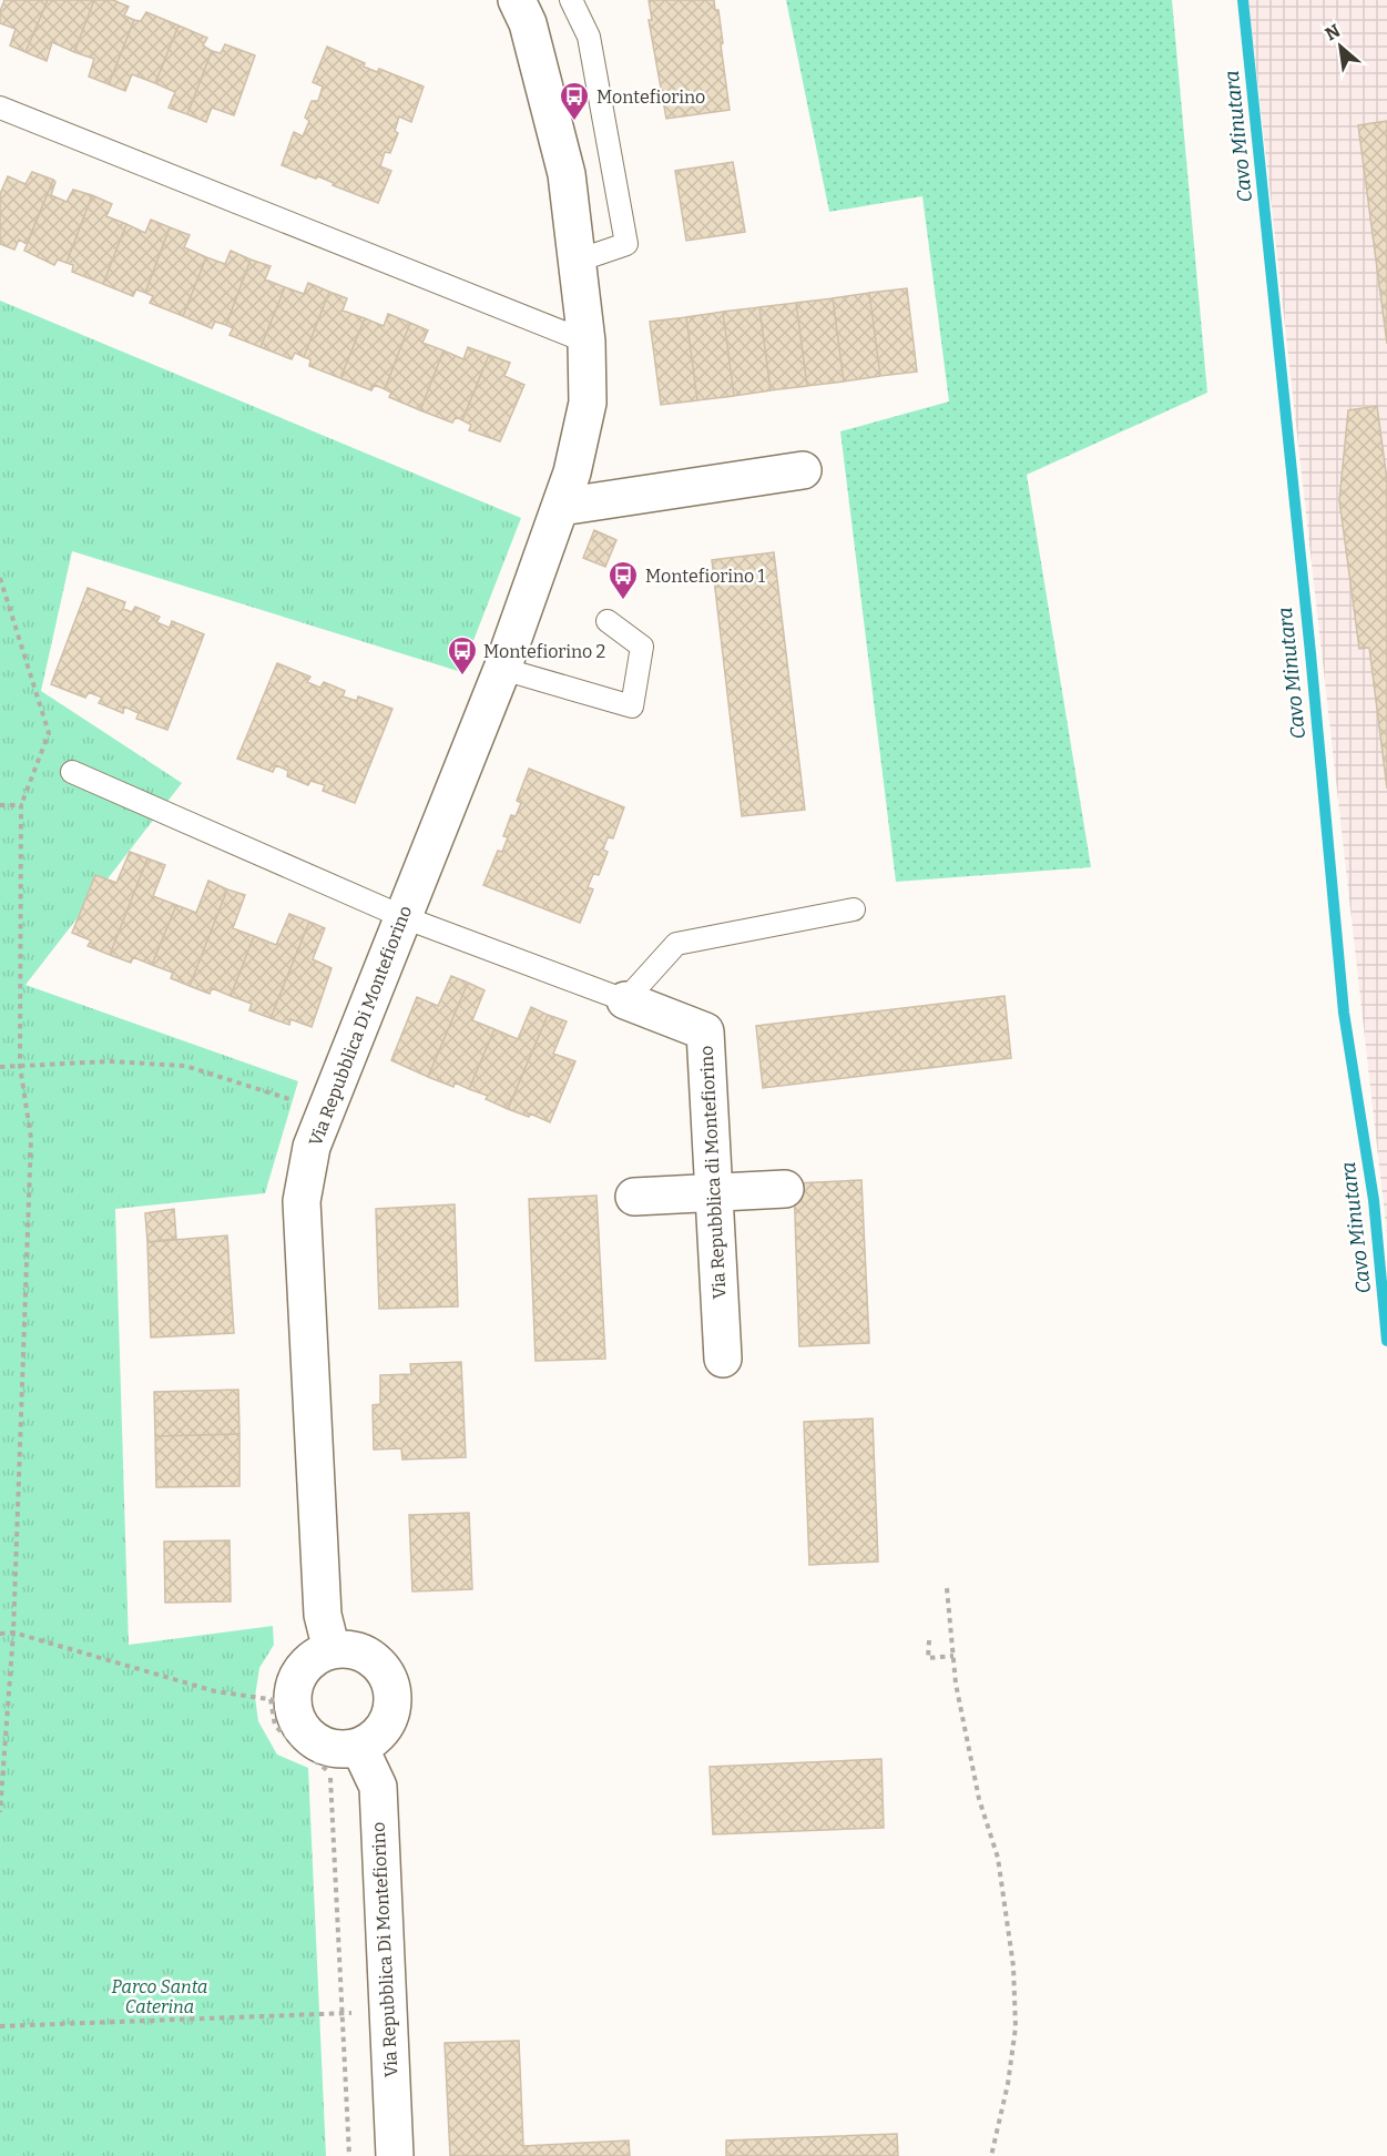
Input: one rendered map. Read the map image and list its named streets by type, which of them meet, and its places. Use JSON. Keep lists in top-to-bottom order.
{
  "streets": {
    "street": ["Via Repubblica Di Montefiorino", "Via Repubblica di Montefiorino"]
  },
  "water": ["Cavo Minutara"],
  "parks": ["Parco Santa Caterina"],
  "places": {
    "bus stop": ["Montefiorino", "Montefiorino 1", "Montefiorino 2"]
  },
  "north": "top left"
}
